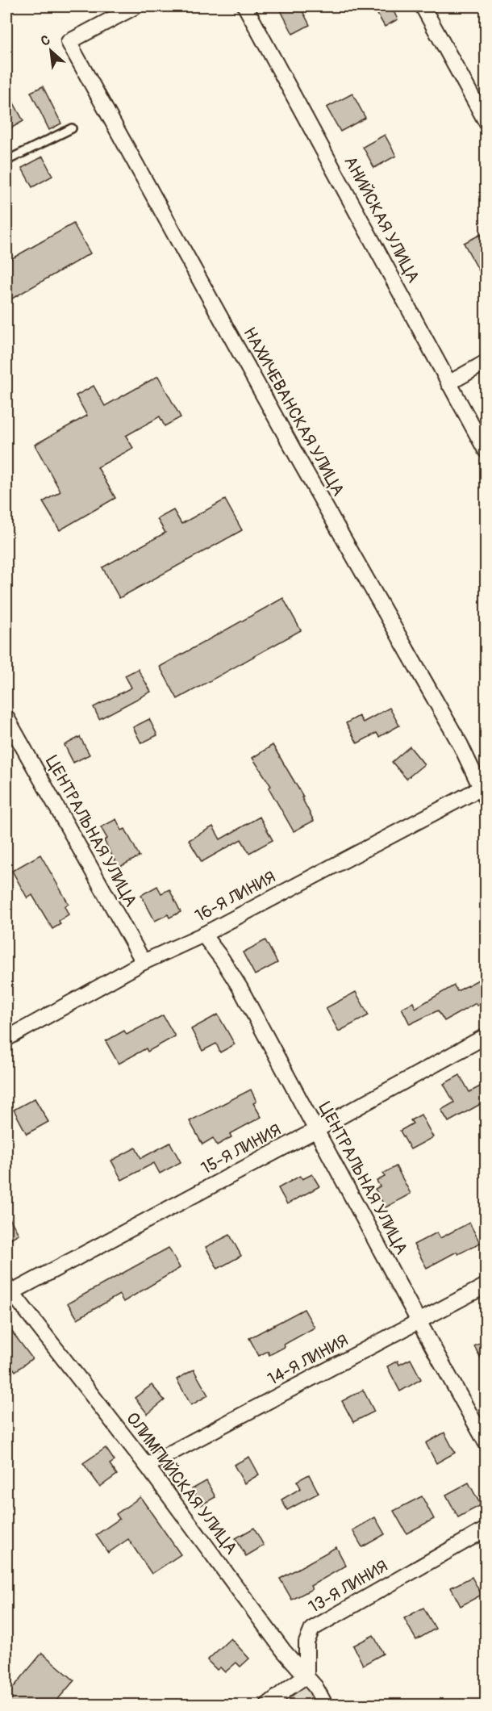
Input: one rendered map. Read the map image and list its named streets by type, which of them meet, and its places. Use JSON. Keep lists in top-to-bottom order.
{
  "streets": {
    "street": [
      "АНИЙСКАЯ УЛИЦА",
      "НАХИЧЕВАНСКАЯ УЛИЦА",
      "ЦЕНТРАЛЬНАЯ УЛИЦА",
      "16-Я ЛИНИЯ",
      "15-Я ЛИНИЯ",
      "14-Я ЛИНИЯ",
      "ОЛИМПИЙСКАЯ УЛИЦА",
      "13-Я ЛИНИЯ"
    ]
  },
  "crossings": [
    ["НАХИЧЕВАНСКАЯ УЛИЦА", "16-Я ЛИНИЯ"],
    ["ЦЕНТРАЛЬНАЯ УЛИЦА", "16-Я ЛИНИЯ"],
    ["ЦЕНТРАЛЬНАЯ УЛИЦА", "15-Я ЛИНИЯ"],
    ["ЦЕНТРАЛЬНАЯ УЛИЦА", "14-Я ЛИНИЯ"],
    ["15-Я ЛИНИЯ", "ОЛИМПИЙСКАЯ УЛИЦА"],
    ["14-Я ЛИНИЯ", "ОЛИМПИЙСКАЯ УЛИЦА"],
    ["ОЛИМПИЙСКАЯ УЛИЦА", "13-Я ЛИНИЯ"]
  ],
  "north": "top left"
}
